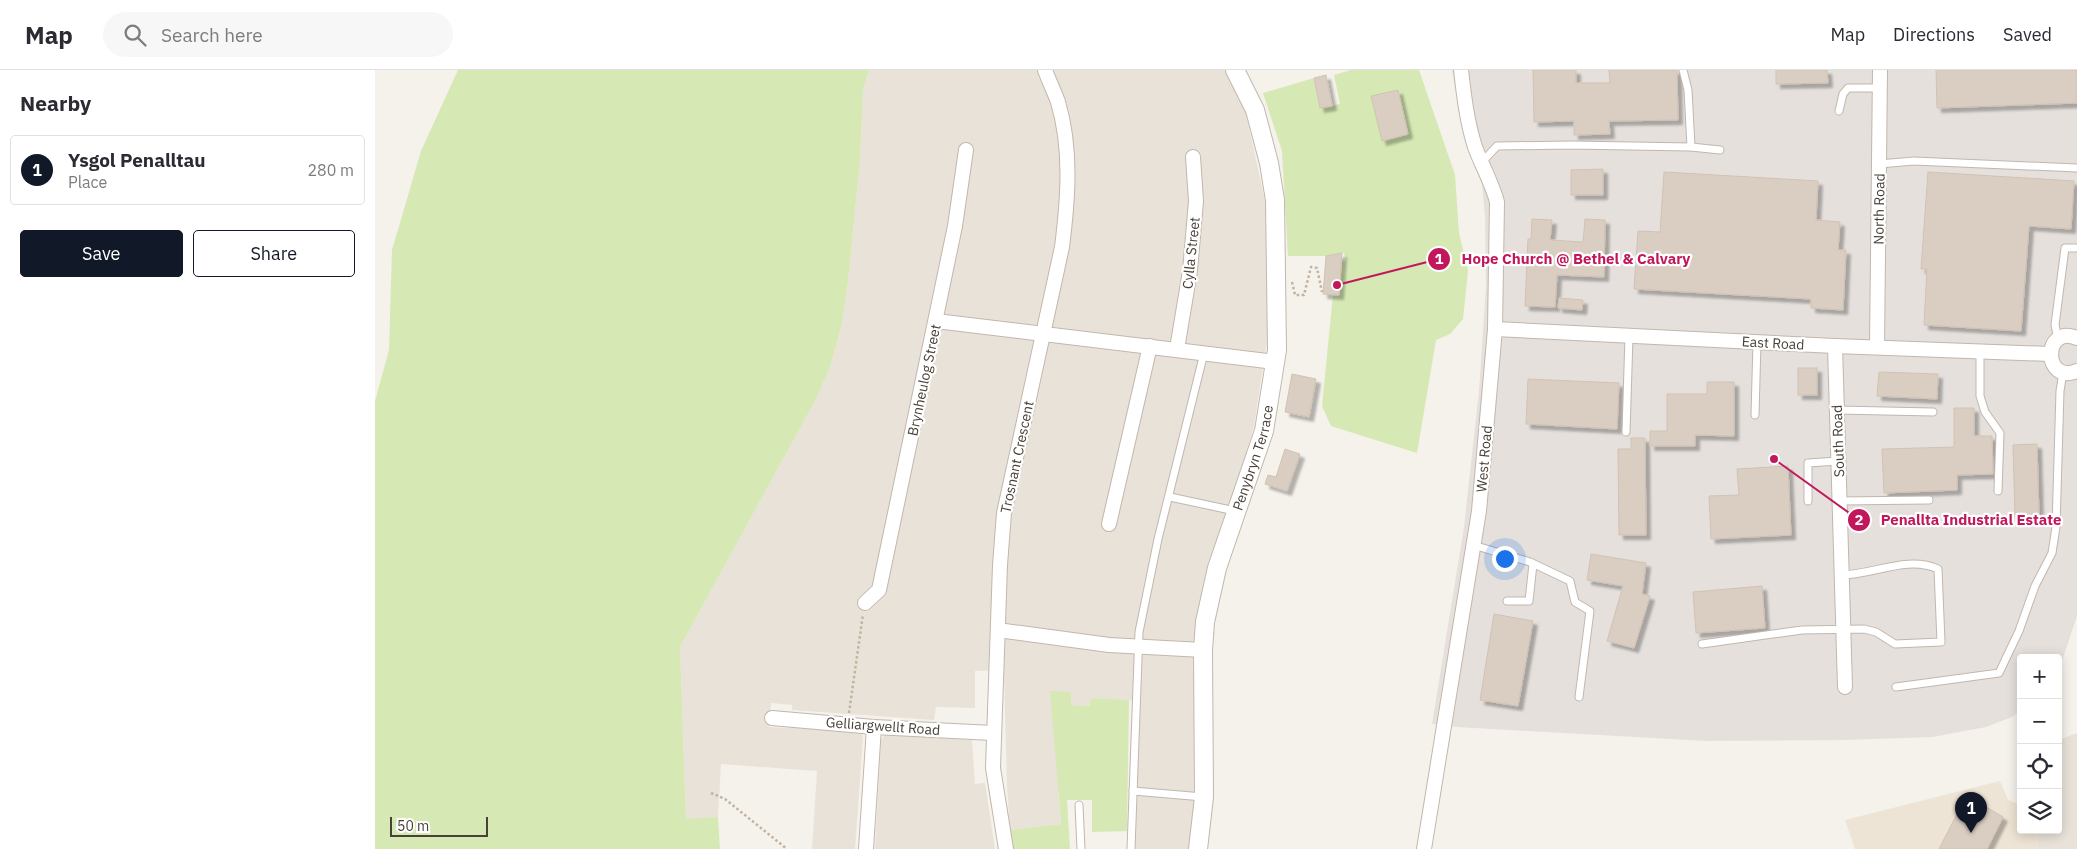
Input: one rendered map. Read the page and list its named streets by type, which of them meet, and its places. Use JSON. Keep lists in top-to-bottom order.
{
  "streets": {
    "street": [
      "North Road",
      "Cylla Street",
      "East Road",
      "Brynheulog Street",
      "South Road",
      "Trosnant Crescent",
      "Penybryn Terrace",
      "West Road",
      "Gelliargwellt Road"
    ]
  },
  "crossings": [
    ["North Road", "East Road"],
    ["East Road", "South Road"],
    ["East Road", "West Road"],
    ["Trosnant Crescent", "Gelliargwellt Road"]
  ],
  "places": ["Hope Church @ Bethel & Calvary", "Penallta Industrial Estate"],
  "scale_bar": "50 m",
  "page": {
    "header": "Map",
    "search": "Search here",
    "nav": ["Map", "Directions", "Saved"],
    "heading": "Nearby",
    "list": [
      {
        "mark": "1",
        "name": "Ysgol Penalltau",
        "note": "Place",
        "value": "280 m"
      }
    ],
    "buttons": ["Save", "Share"],
    "map_buttons": ["+", "−"],
    "pins": "1",
    "scale": "50 m"
  }
}
